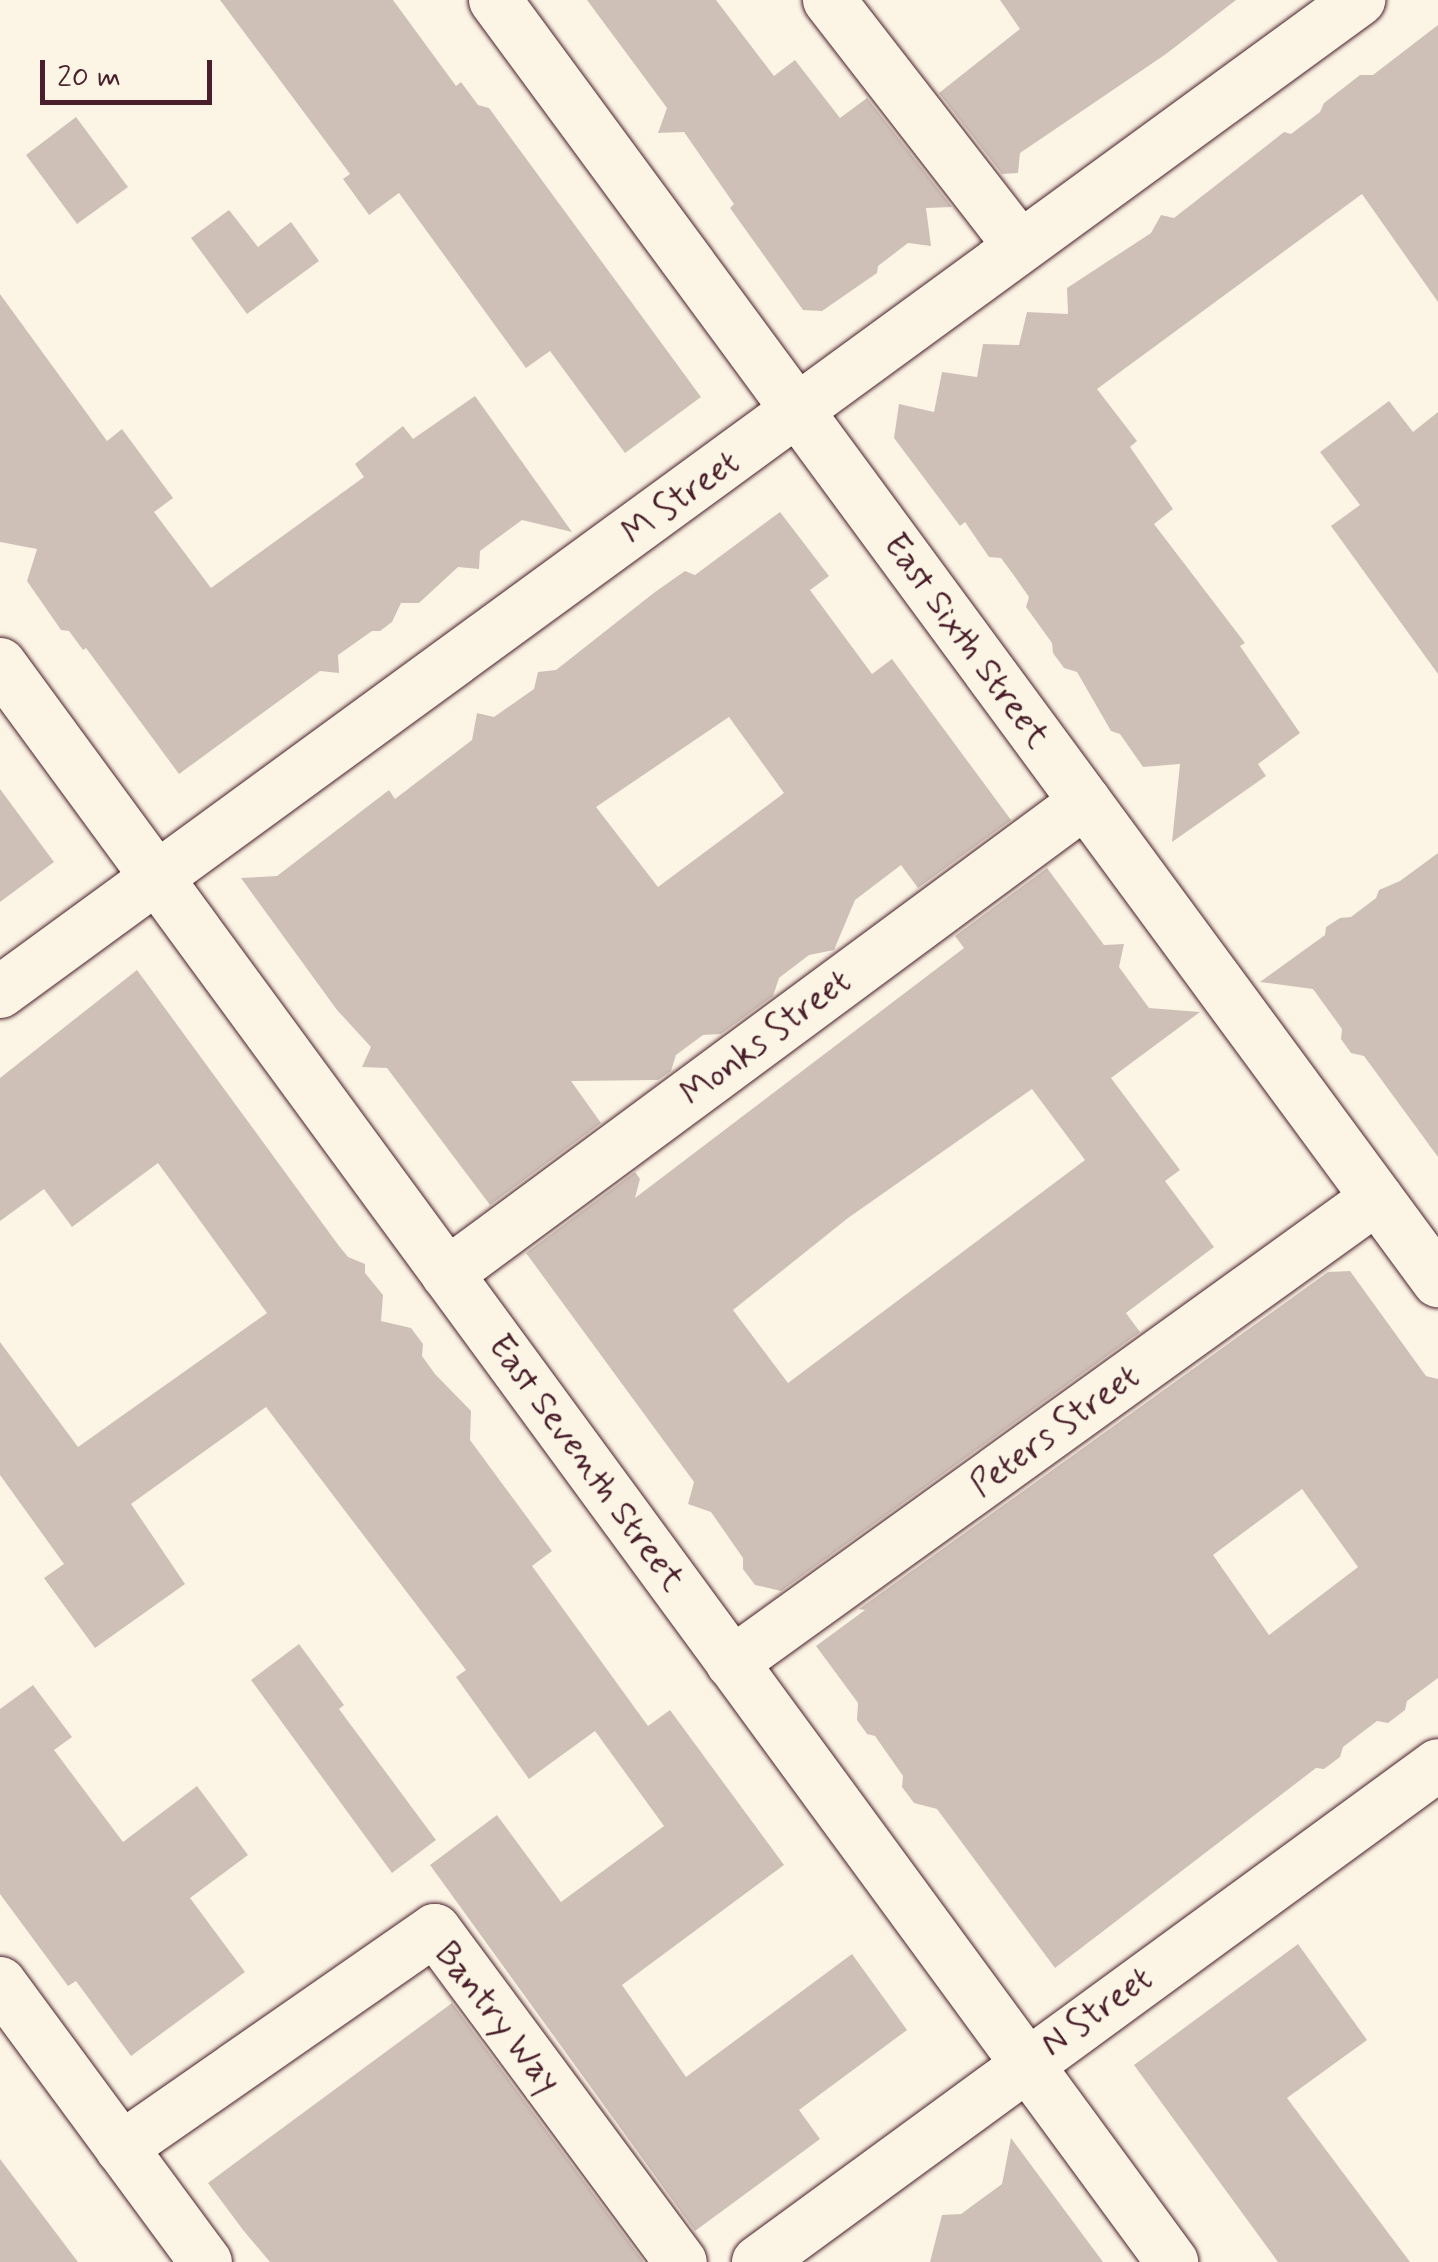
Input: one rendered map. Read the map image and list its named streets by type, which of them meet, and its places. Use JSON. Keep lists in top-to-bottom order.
{
  "streets": {
    "street": [
      "M Street",
      "East Sixth Street",
      "Monks Street",
      "Peters Street",
      "East Seventh Street",
      "N Street",
      "Bantry Way"
    ]
  },
  "crossings": [
    ["M Street", "East Sixth Street"],
    ["M Street", "East Seventh Street"],
    ["East Sixth Street", "Monks Street"],
    ["East Sixth Street", "Peters Street"],
    ["Monks Street", "East Seventh Street"],
    ["Peters Street", "East Seventh Street"],
    ["East Seventh Street", "N Street"]
  ],
  "scale_bar": "20 m"
}
